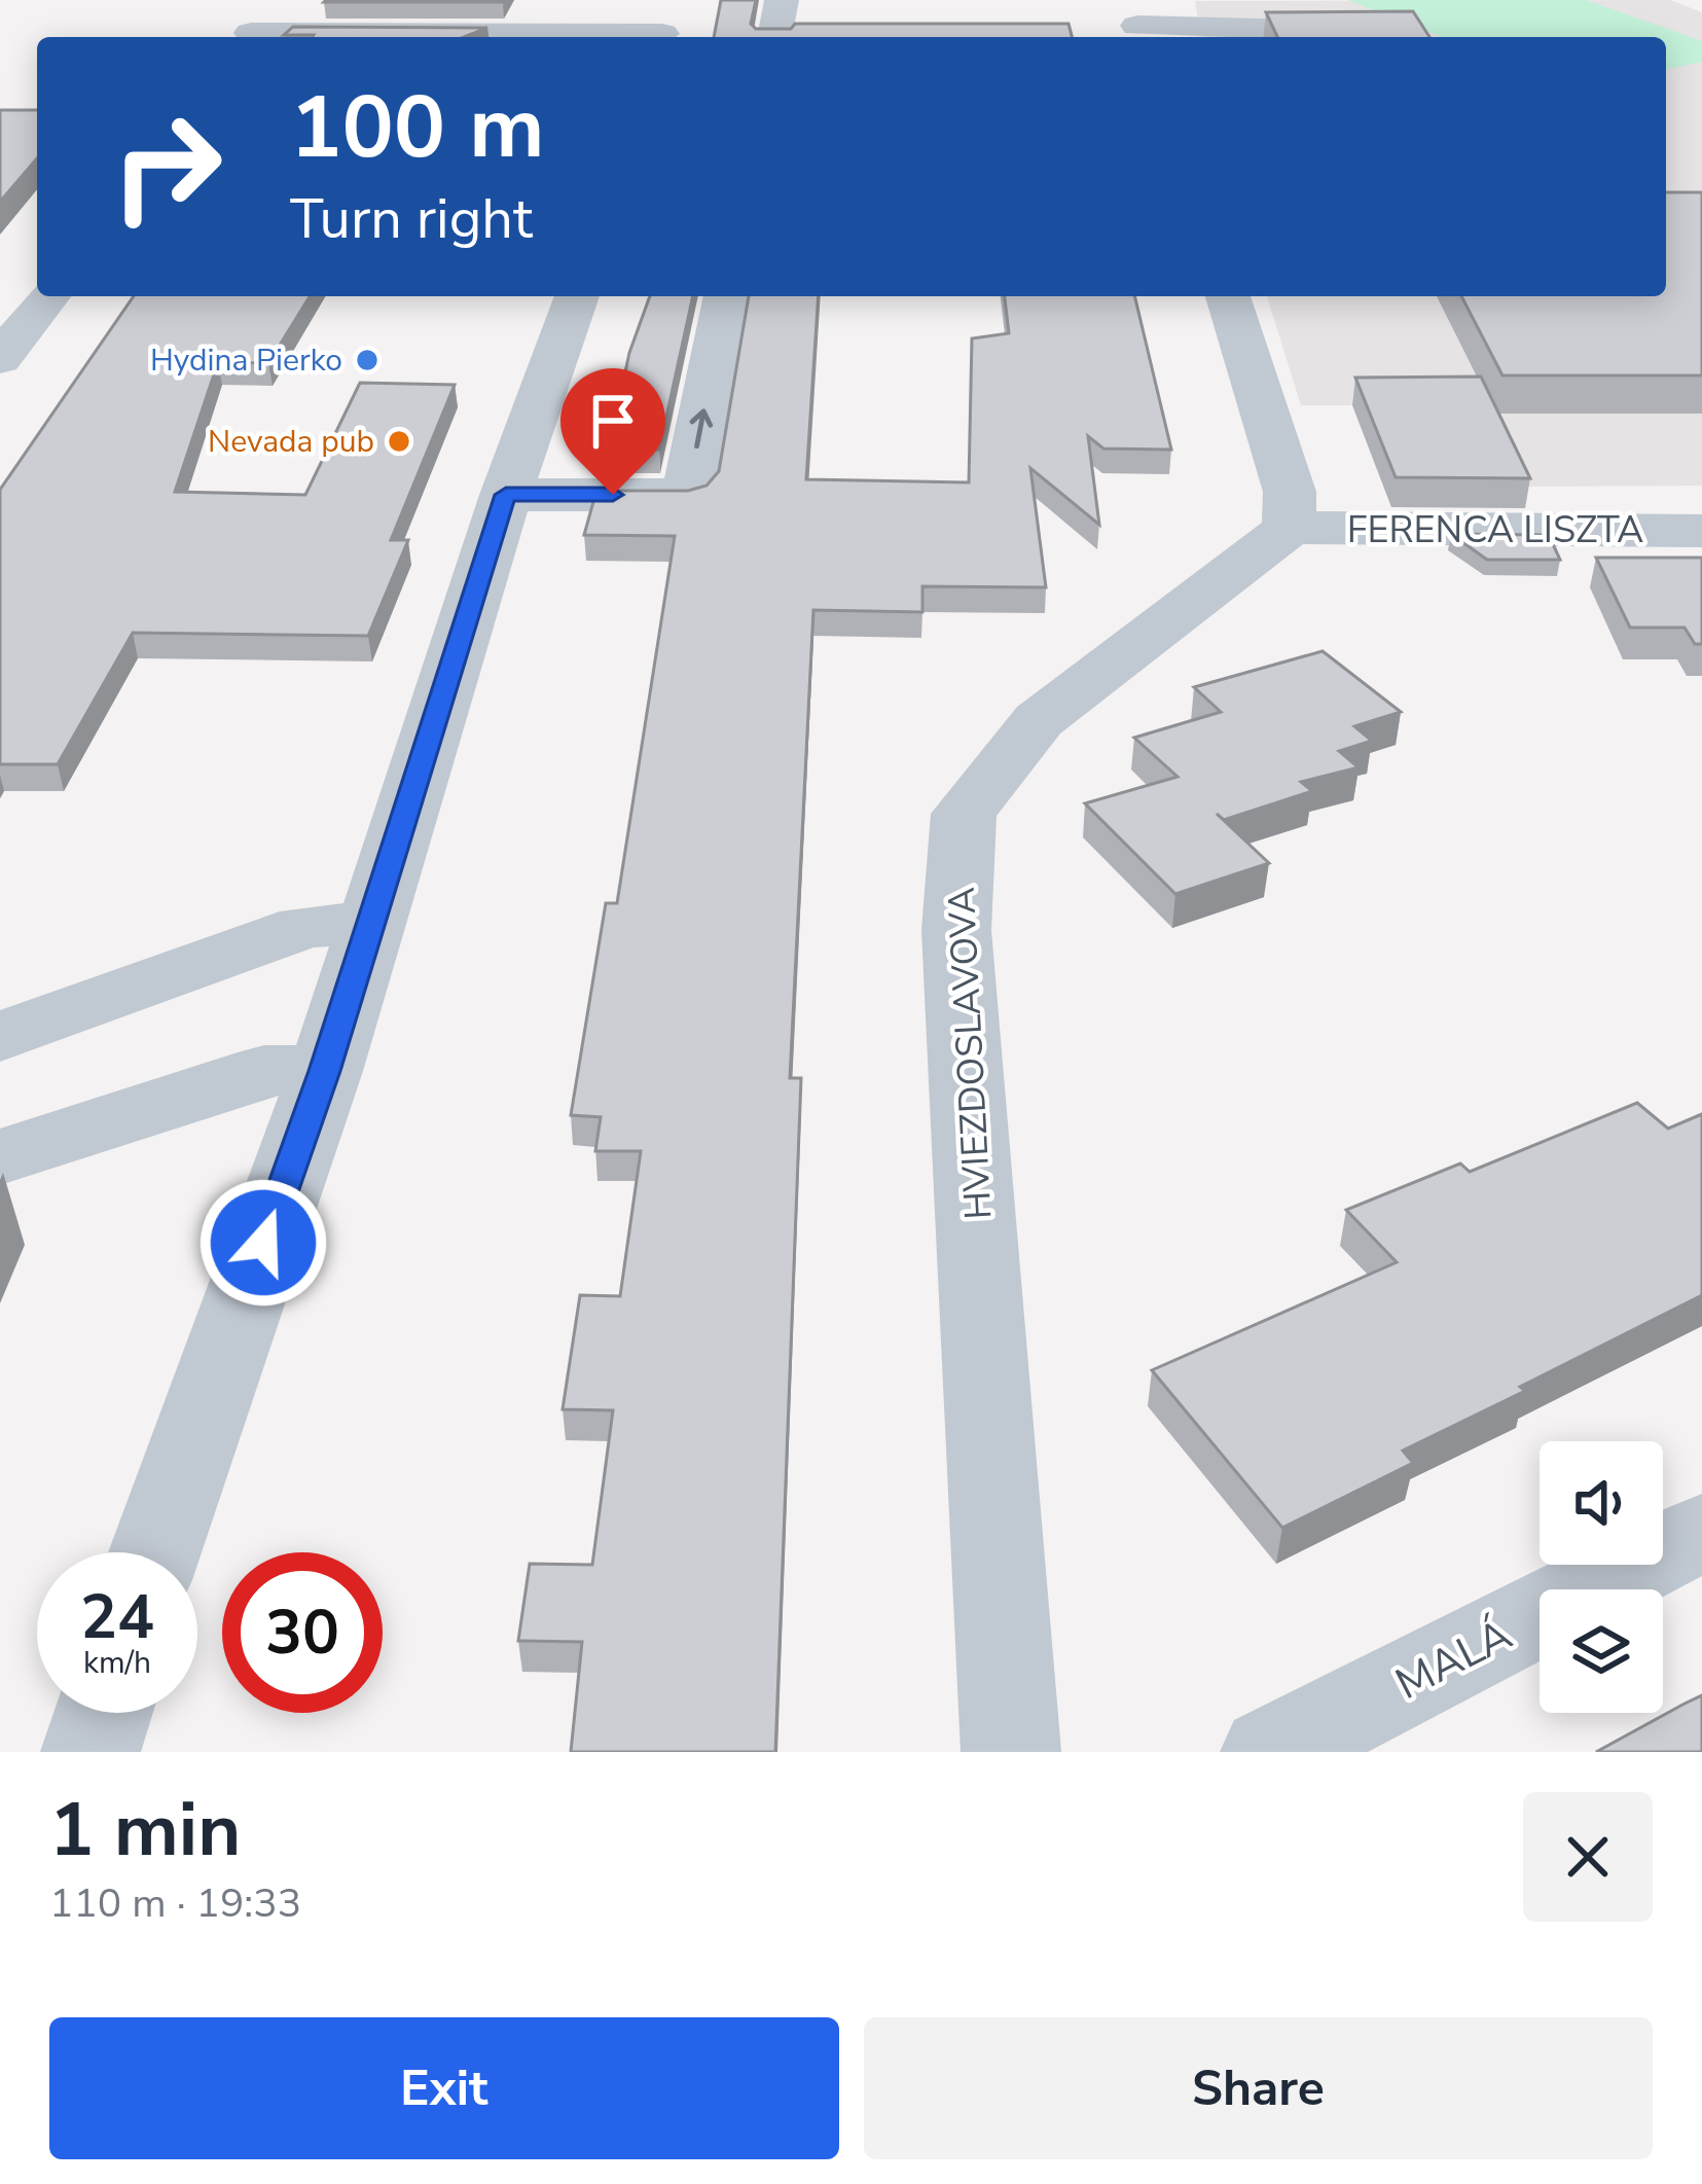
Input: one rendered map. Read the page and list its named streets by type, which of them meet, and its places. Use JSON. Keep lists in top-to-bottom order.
{
  "streets": {
    "street": ["FERENCA LISZTA", "HVIEZDOSLAVOVA", "MALÁ"]
  },
  "crossings": [
    ["FERENCA LISZTA", "HVIEZDOSLAVOVA"]
  ],
  "places": ["Hydina Pierko", "Nevada pub"],
  "page": {
    "turn": ["100 m", "Turn right"],
    "speed": "24 km/h",
    "limit": "30",
    "heading": ["1 min", "110 m · 19:33"],
    "buttons": ["Exit", "Share"]
  }
}
